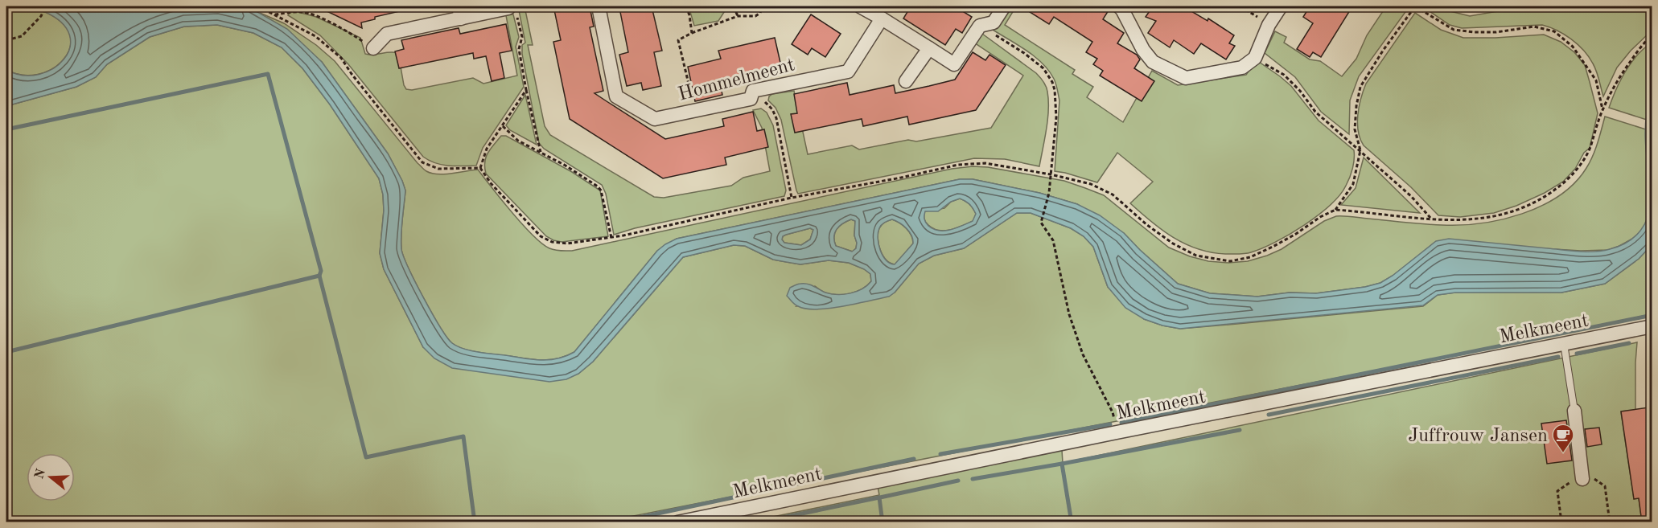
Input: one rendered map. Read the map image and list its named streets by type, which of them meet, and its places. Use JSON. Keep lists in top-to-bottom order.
{
  "streets": {
    "street": ["Hommelmeent", "Melkmeent"]
  },
  "places": {
    "cafe": ["Juffrouw Jansen"]
  },
  "north": "left"
}
